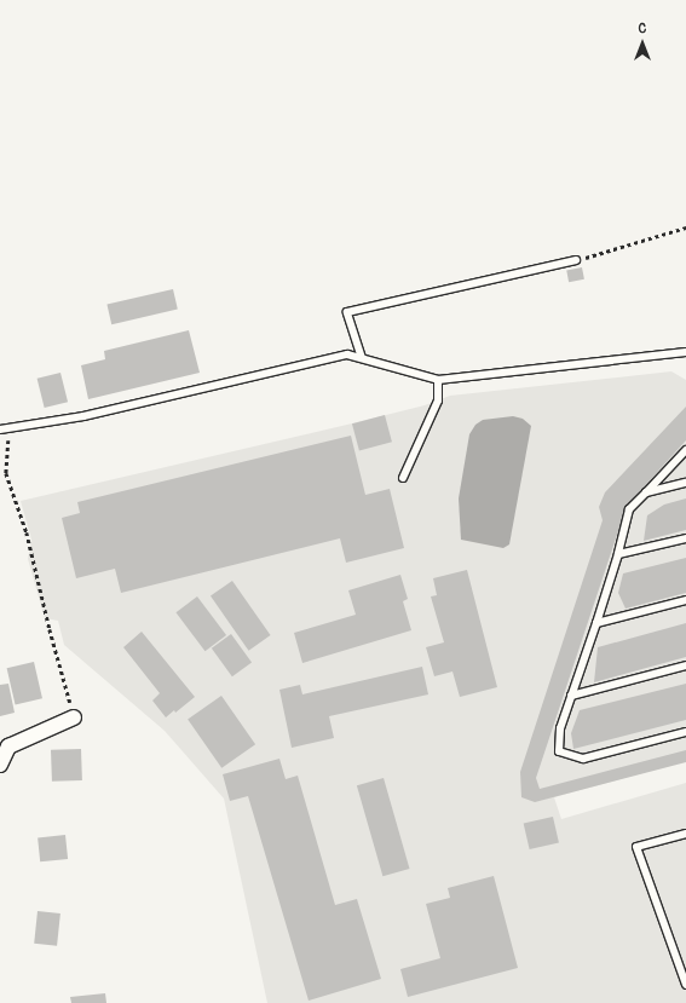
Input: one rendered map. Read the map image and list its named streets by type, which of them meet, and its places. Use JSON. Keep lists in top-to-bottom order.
{
  "north": "top"
}
